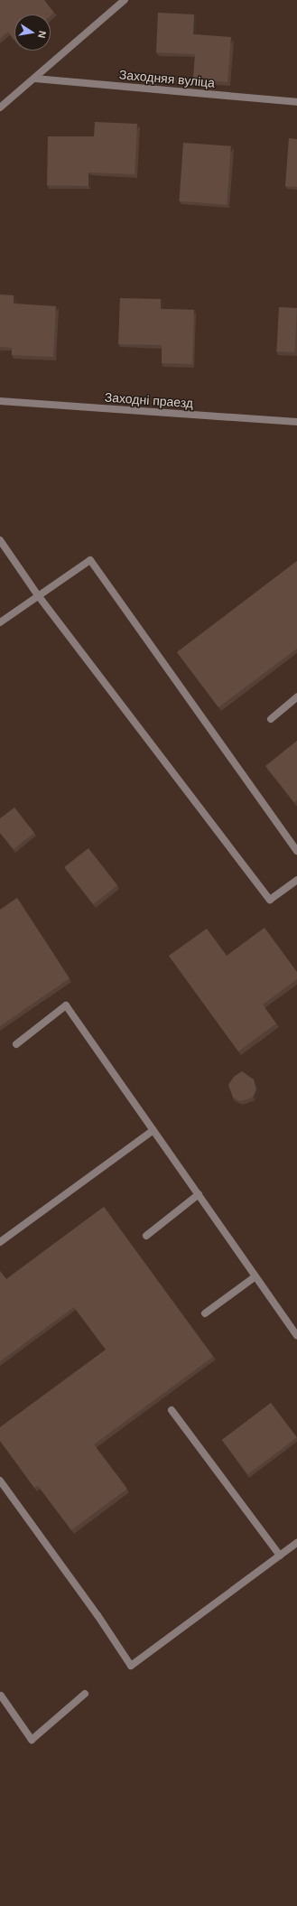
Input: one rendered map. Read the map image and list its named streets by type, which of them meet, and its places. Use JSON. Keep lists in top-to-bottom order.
{
  "streets": {
    "street": ["Заходняя вуліца", "Заходні праезд"]
  },
  "north": "right"
}
